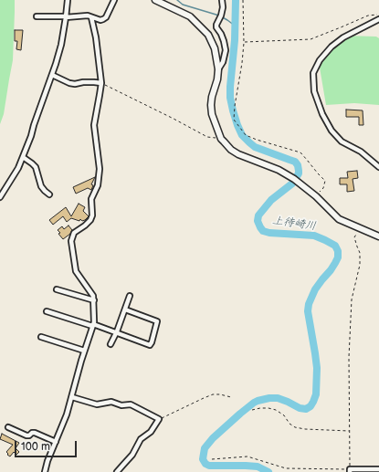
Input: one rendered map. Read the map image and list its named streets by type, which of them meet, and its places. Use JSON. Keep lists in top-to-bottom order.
{
  "water": ["上待崎川"],
  "scale_bar": "100 m"
}
